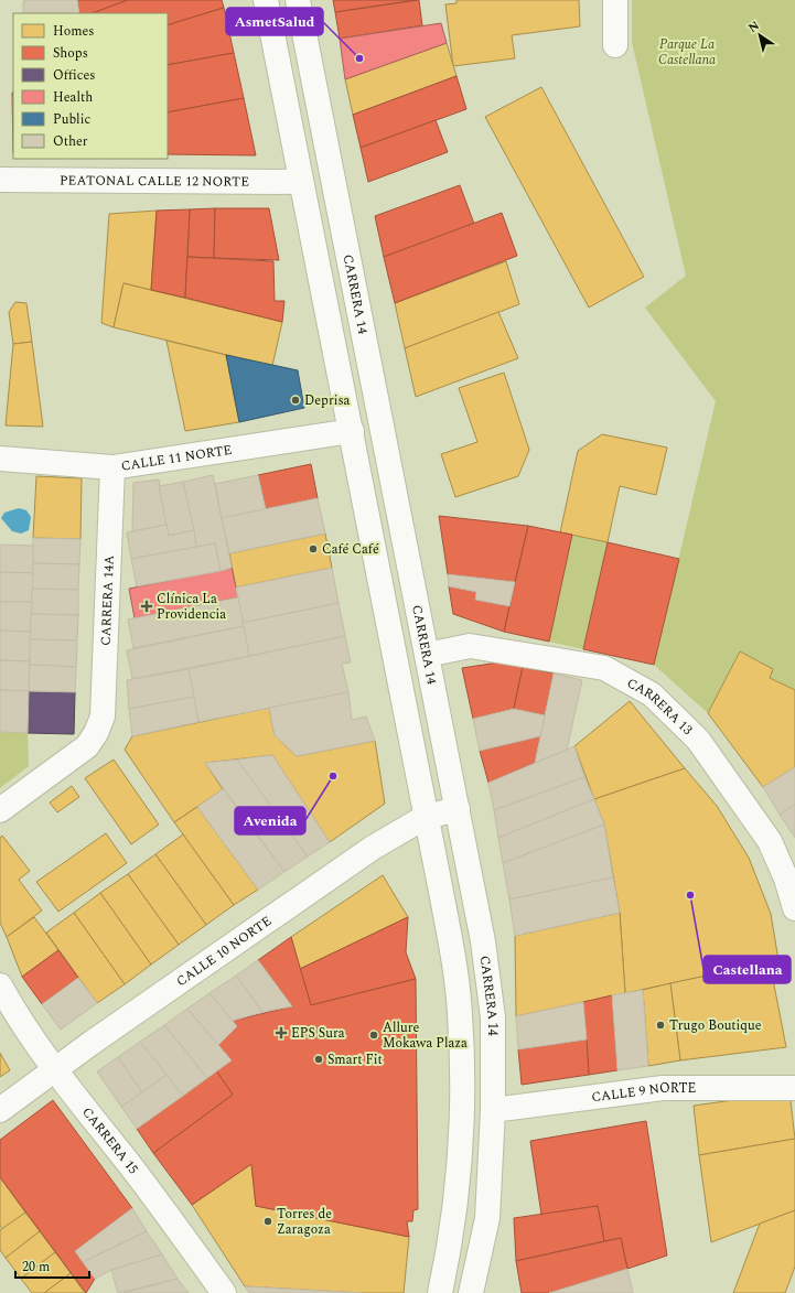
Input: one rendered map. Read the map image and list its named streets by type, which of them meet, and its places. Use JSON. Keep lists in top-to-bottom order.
{
  "streets": {
    "street": [
      "PEATONAL CALLE 12 NORTE",
      "CARRERA 14",
      "CALLE 11 NORTE",
      "CARRERA 14A",
      "CARRERA 13",
      "CALLE 10 NORTE",
      "CALLE 9 NORTE",
      "CARRERA 15"
    ]
  },
  "crossings": [
    ["CARRERA 14", "CARRERA 13"],
    ["CARRERA 14", "CALLE 10 NORTE"],
    ["CARRERA 14", "CALLE 9 NORTE"],
    ["CALLE 11 NORTE", "CARRERA 14A"],
    ["CALLE 10 NORTE", "CARRERA 15"]
  ],
  "parks": ["Parque La Castellana"],
  "places": {
    "other": [
      "AsmetSalud",
      "Deprisa",
      "Café Café",
      "Avenida",
      "Castellana",
      "Trugo Boutique",
      "Allure Mokawa Plaza",
      "Smart Fit",
      "Torres de Zaragoza"
    ],
    "health": ["Clínica La Providencia", "EPS Sura"]
  },
  "legend": [
    "Homes",
    "Shops",
    "Offices",
    "Health",
    "Public",
    "Other"
  ],
  "scale_bar": "20 m",
  "north": "top left"
}
